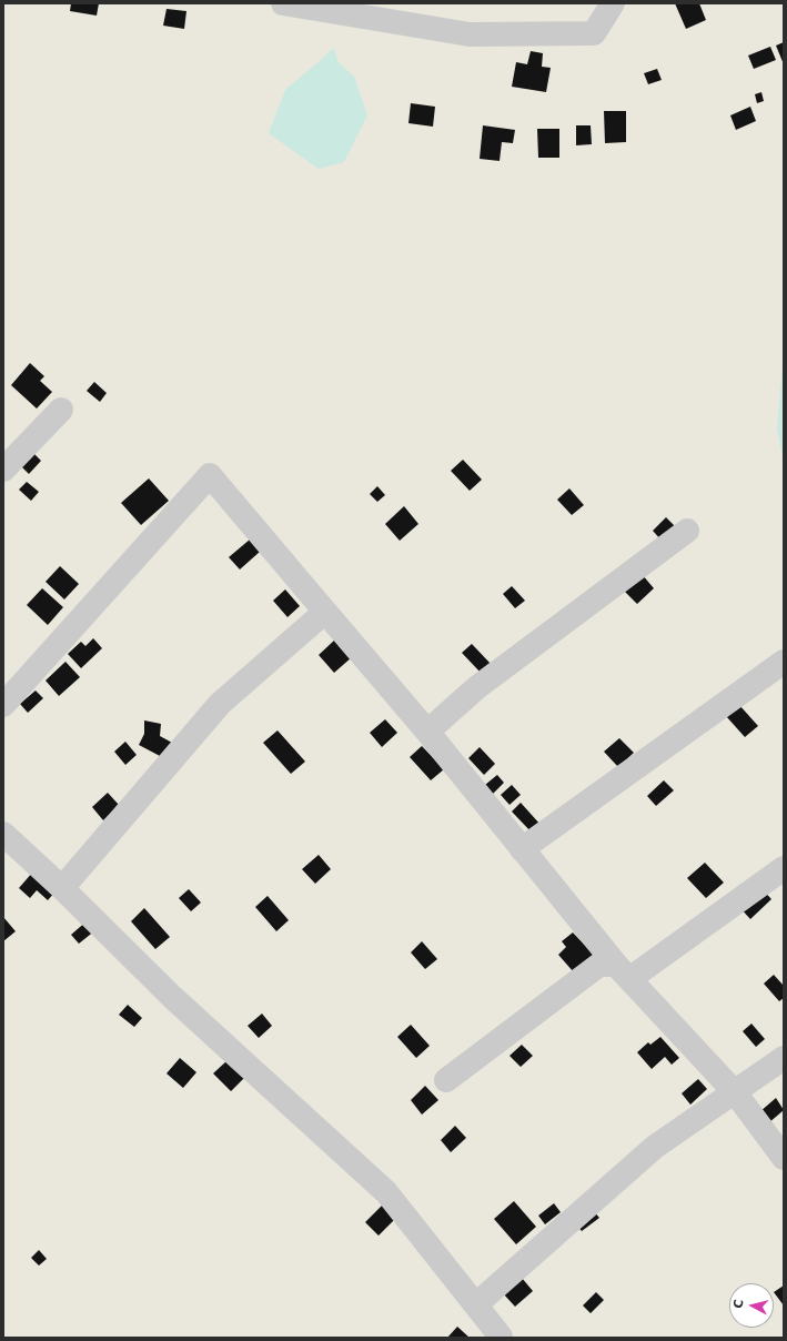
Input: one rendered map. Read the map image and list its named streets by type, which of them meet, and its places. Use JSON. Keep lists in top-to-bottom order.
{
  "north": "left"
}
